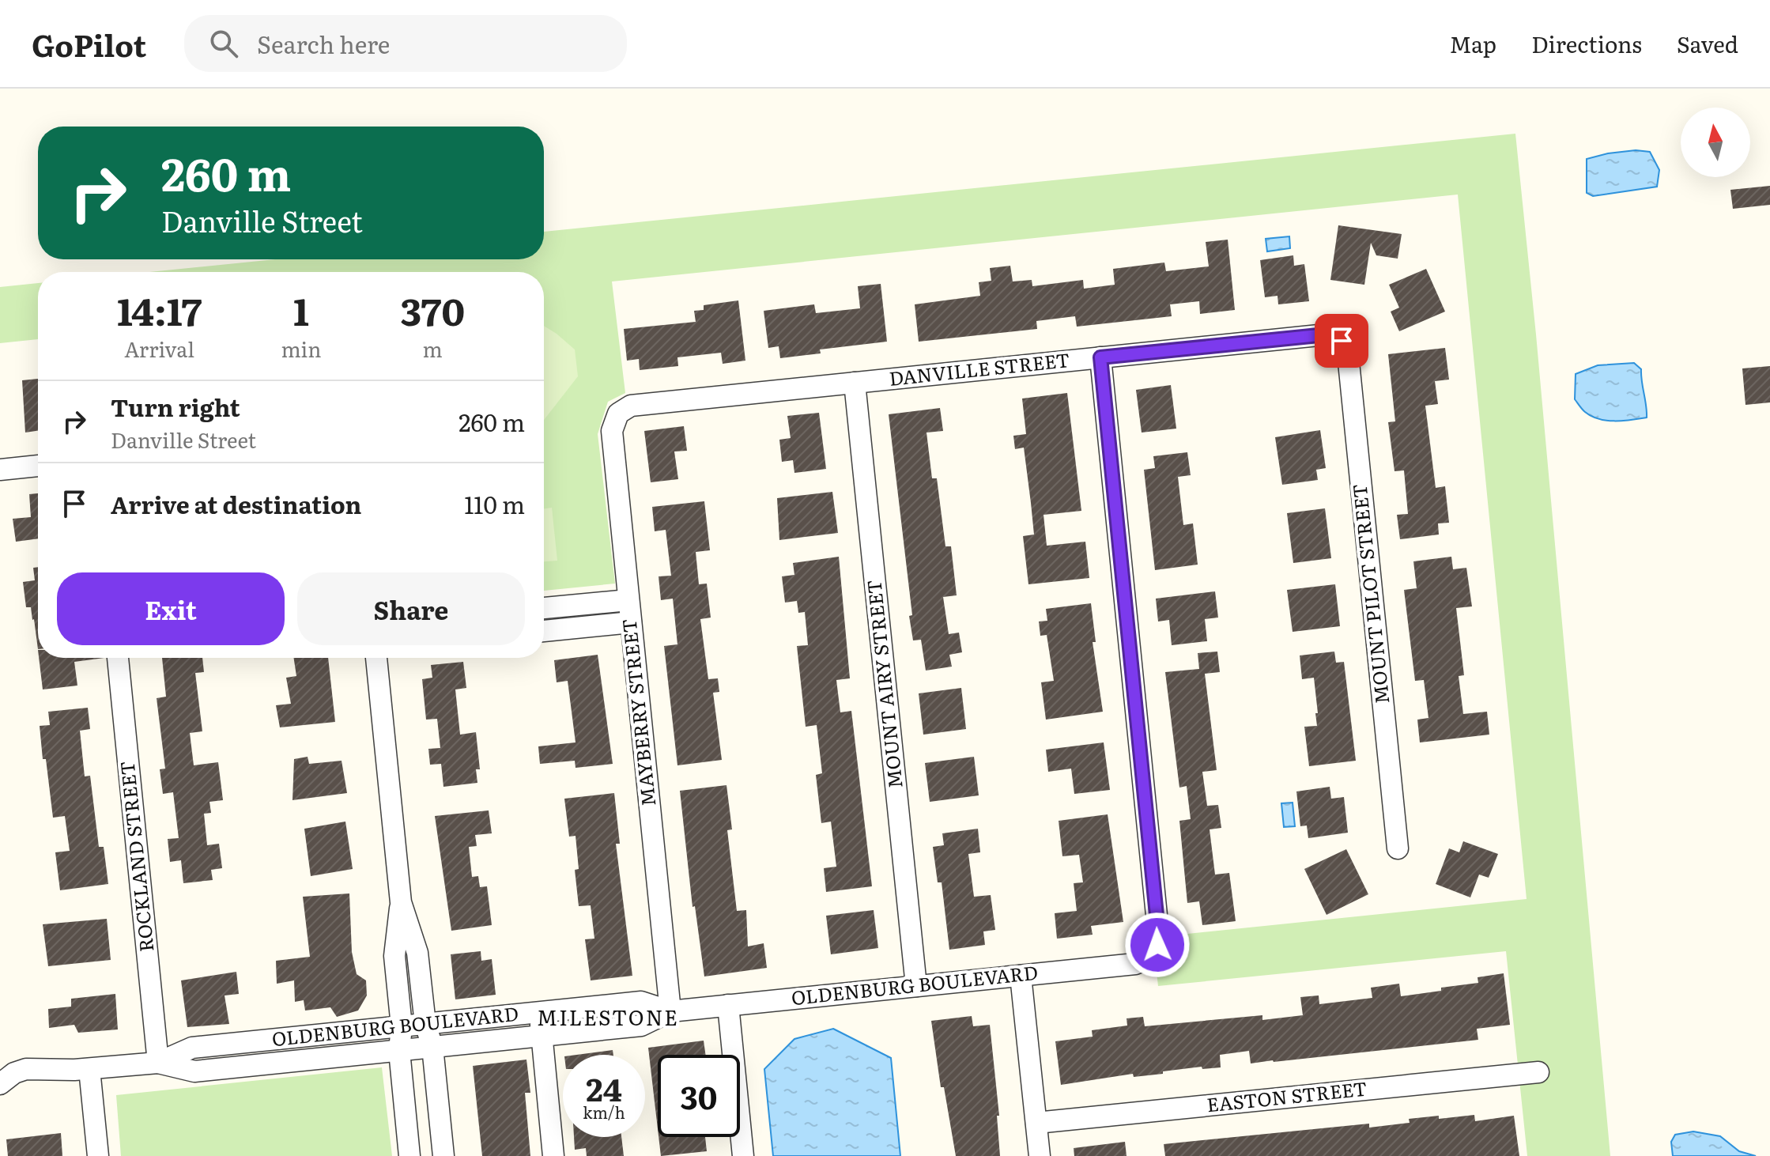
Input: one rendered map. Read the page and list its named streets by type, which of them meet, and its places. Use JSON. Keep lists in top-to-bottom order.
{
  "streets": {
    "street": [
      "DANVILLE STREET",
      "MOUNT PILOT STREET",
      "MOUNT AIRY STREET",
      "MAYBERRY STREET",
      "ROCKLAND STREET",
      "OLDENBURG BOULEVARD",
      "EASTON STREET"
    ]
  },
  "crossings": [
    ["DANVILLE STREET", "MOUNT PILOT STREET"],
    ["DANVILLE STREET", "MOUNT AIRY STREET"],
    ["DANVILLE STREET", "MAYBERRY STREET"],
    ["DANVILLE STREET", "OLDENBURG BOULEVARD"],
    ["MOUNT AIRY STREET", "OLDENBURG BOULEVARD"],
    ["MAYBERRY STREET", "OLDENBURG BOULEVARD"],
    ["ROCKLAND STREET", "OLDENBURG BOULEVARD"]
  ],
  "districts": ["MILESTONE"],
  "north": "top",
  "page": {
    "header": "GoPilot",
    "search": "Search here",
    "nav": ["Map", "Directions", "Saved"],
    "turn": ["260 m", "Danville Street"],
    "eta": [
      "14:17",
      "Arrival",
      "1",
      "min",
      "370",
      "m"
    ],
    "list": [
      {
        "name": "Turn right",
        "note": "Danville Street",
        "value": "260 m"
      },
      {
        "name": "Arrive at destination",
        "value": "110 m"
      }
    ],
    "buttons": ["Exit", "Share"],
    "speed": "24 km/h",
    "limit": "30"
  }
}
